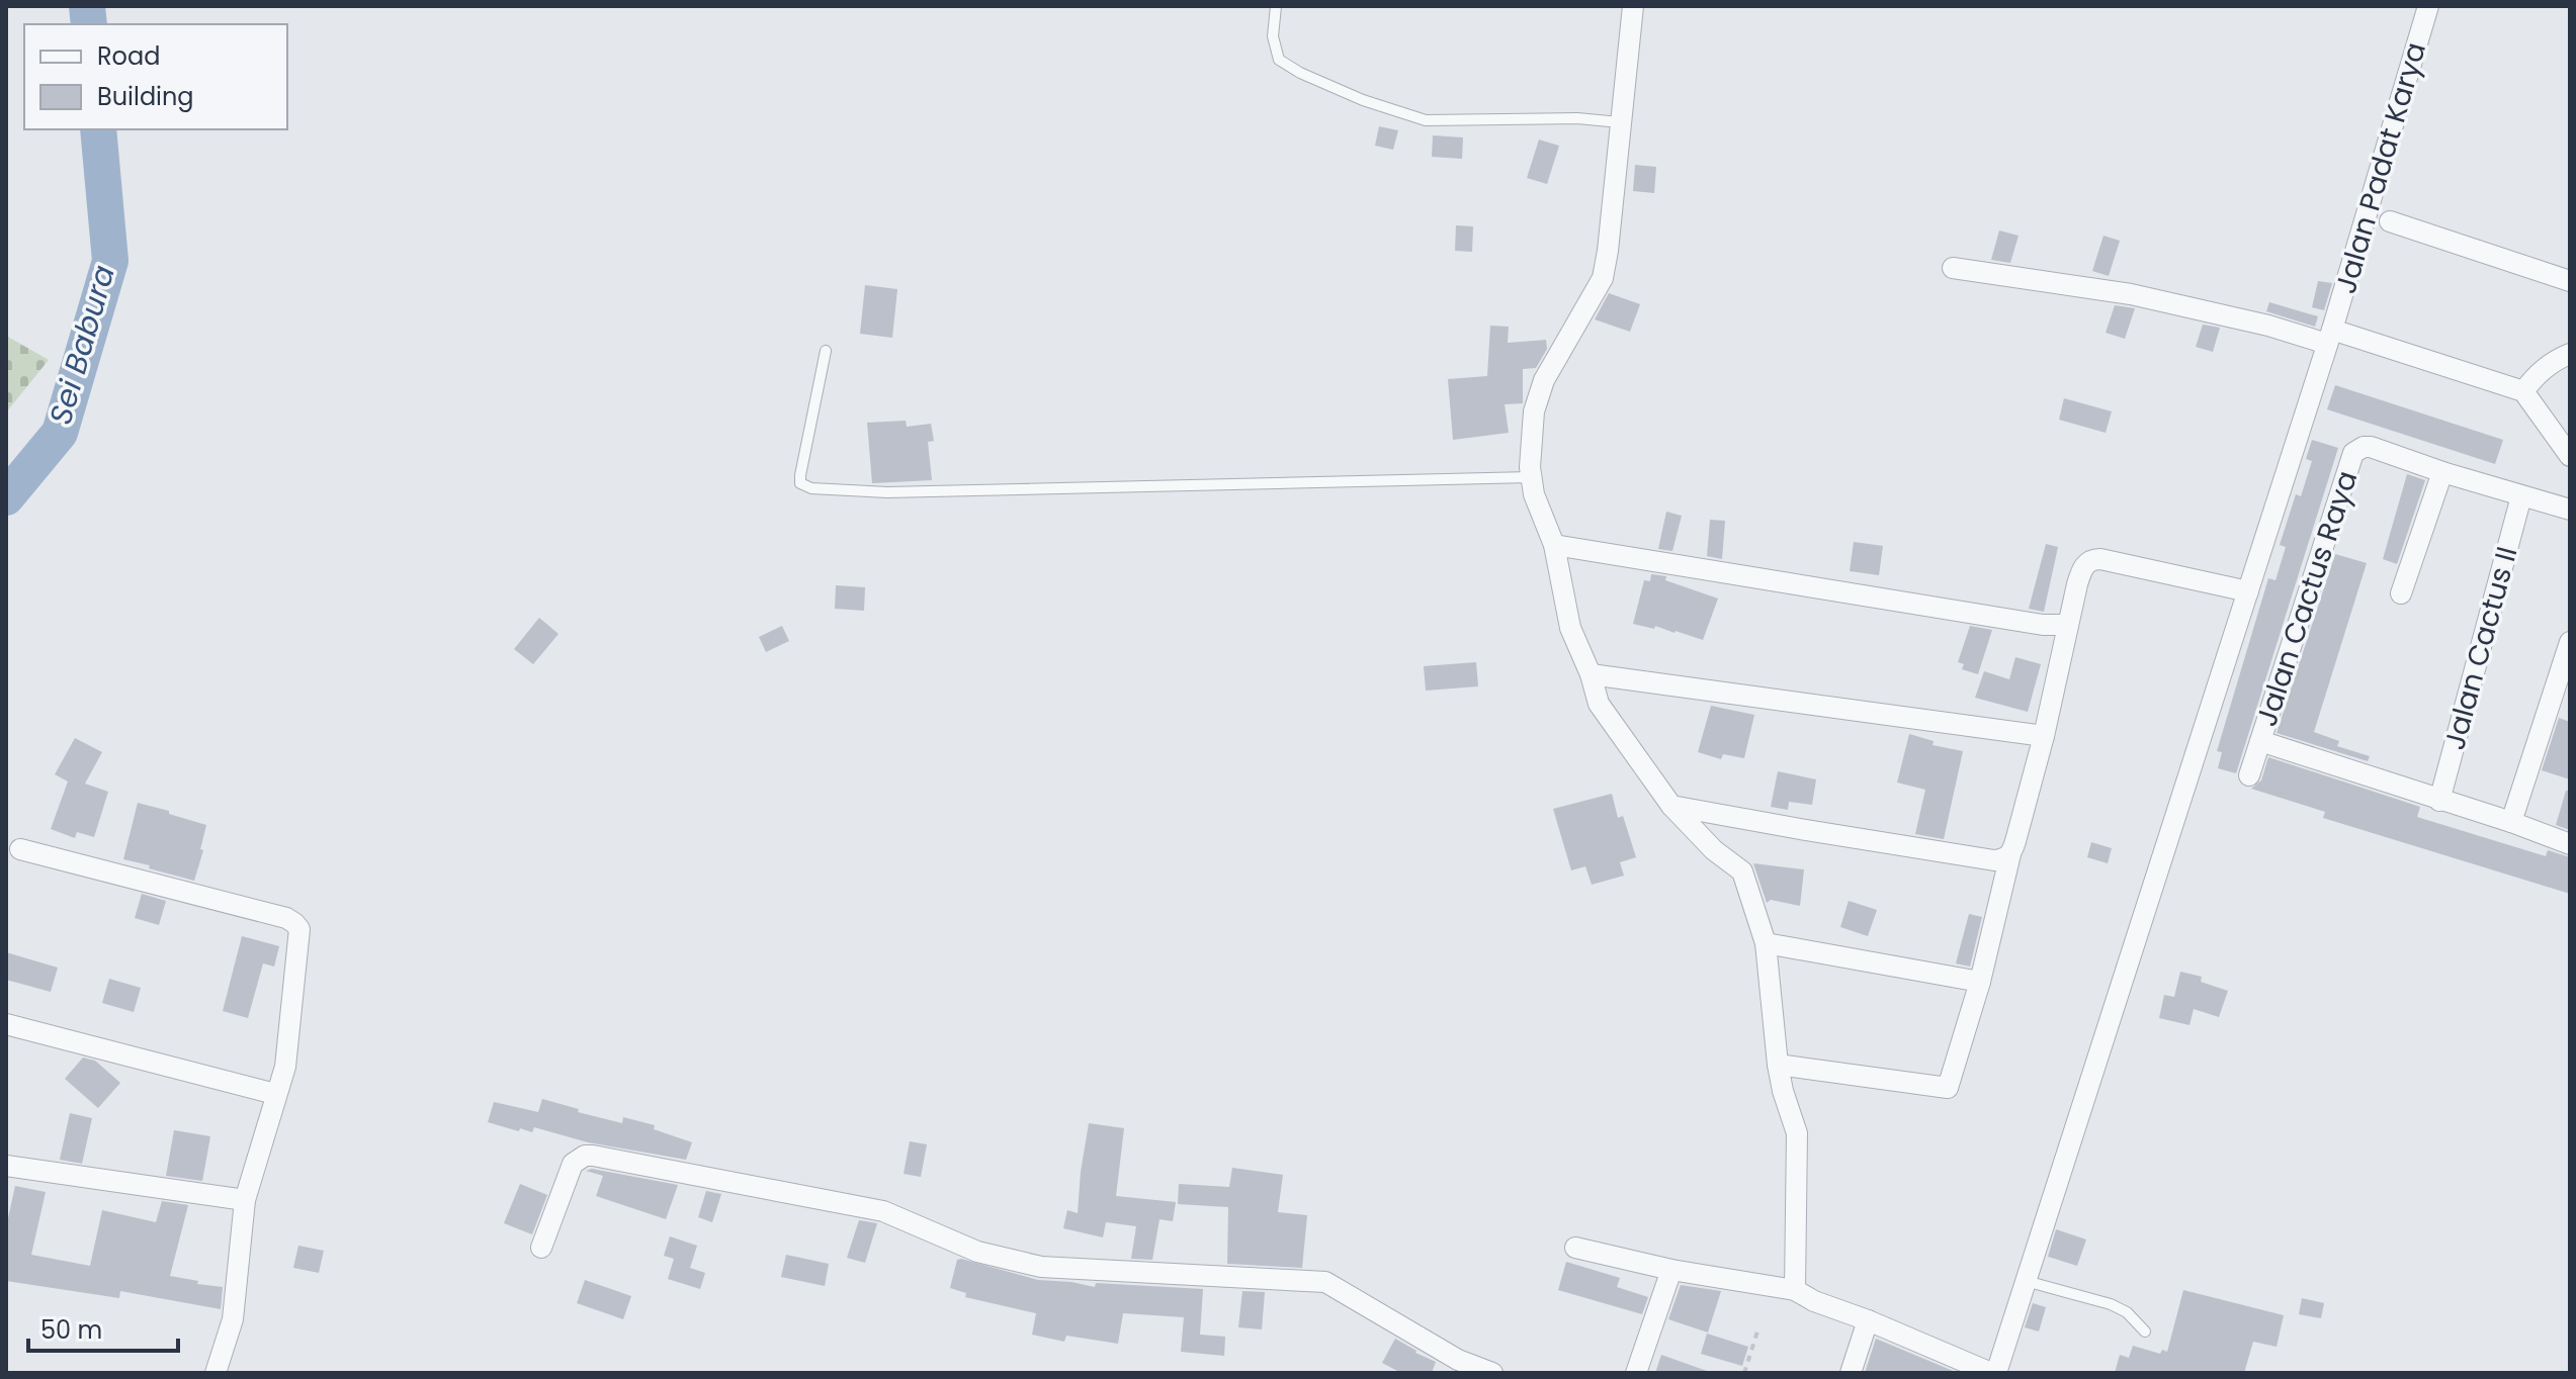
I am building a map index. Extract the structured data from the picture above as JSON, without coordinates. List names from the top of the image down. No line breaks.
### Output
{"streets":{"street":["Jalan Padat Karya","Jalan Cactus Raya","Jalan Cactus II"]},"crossings":[["Jalan Cactus Raya","Jalan Cactus II"]],"water":["Sei Babura"],"legend":["Road","Building"],"scale_bar":"50 m"}
